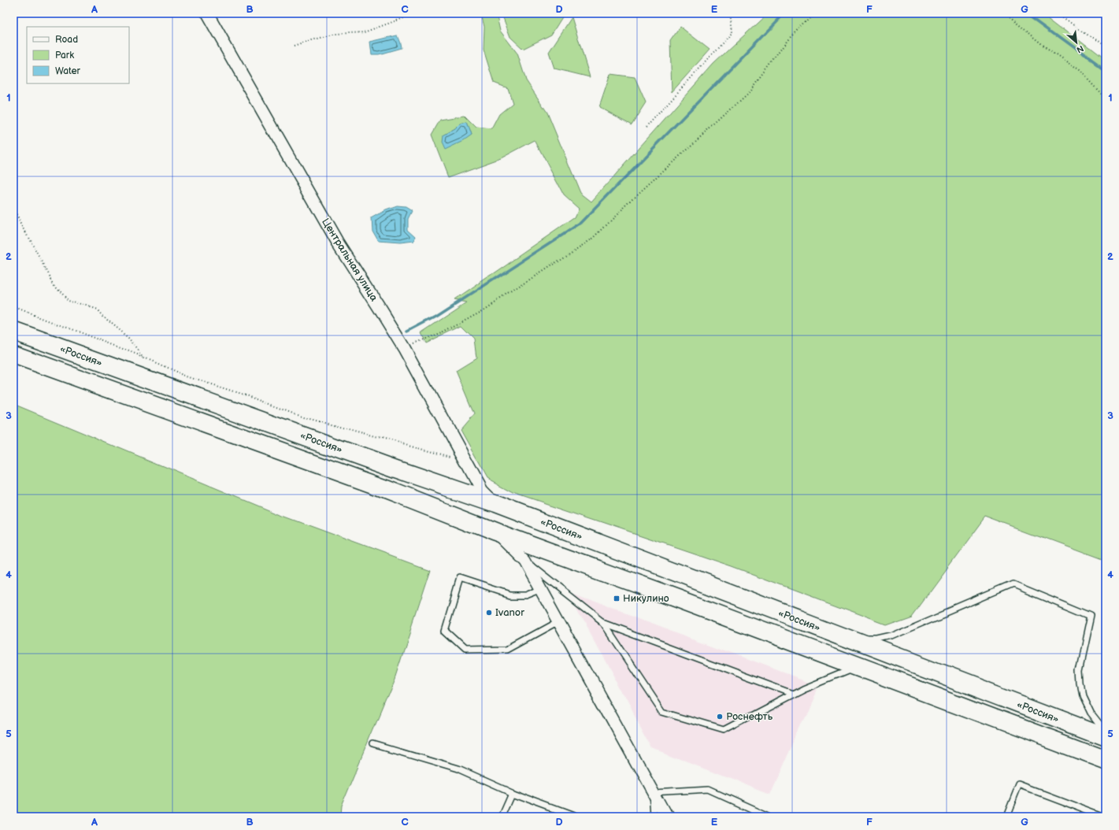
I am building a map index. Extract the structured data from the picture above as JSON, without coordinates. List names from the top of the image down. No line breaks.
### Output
{"streets":{"highway":["«Россия»"],"street":["Центральная улица"]},"crossings":[["Центральная улица","«Россия»"]],"places":{"transit":["Никулино"],"other":["Ivanor","Роснефть"]},"legend":["Road","Park","Water"],"north":"bottom right","grid":{"columns":["A","B","C","D","E","F","G"],"rows":["1","2","3","4","5"]}}
